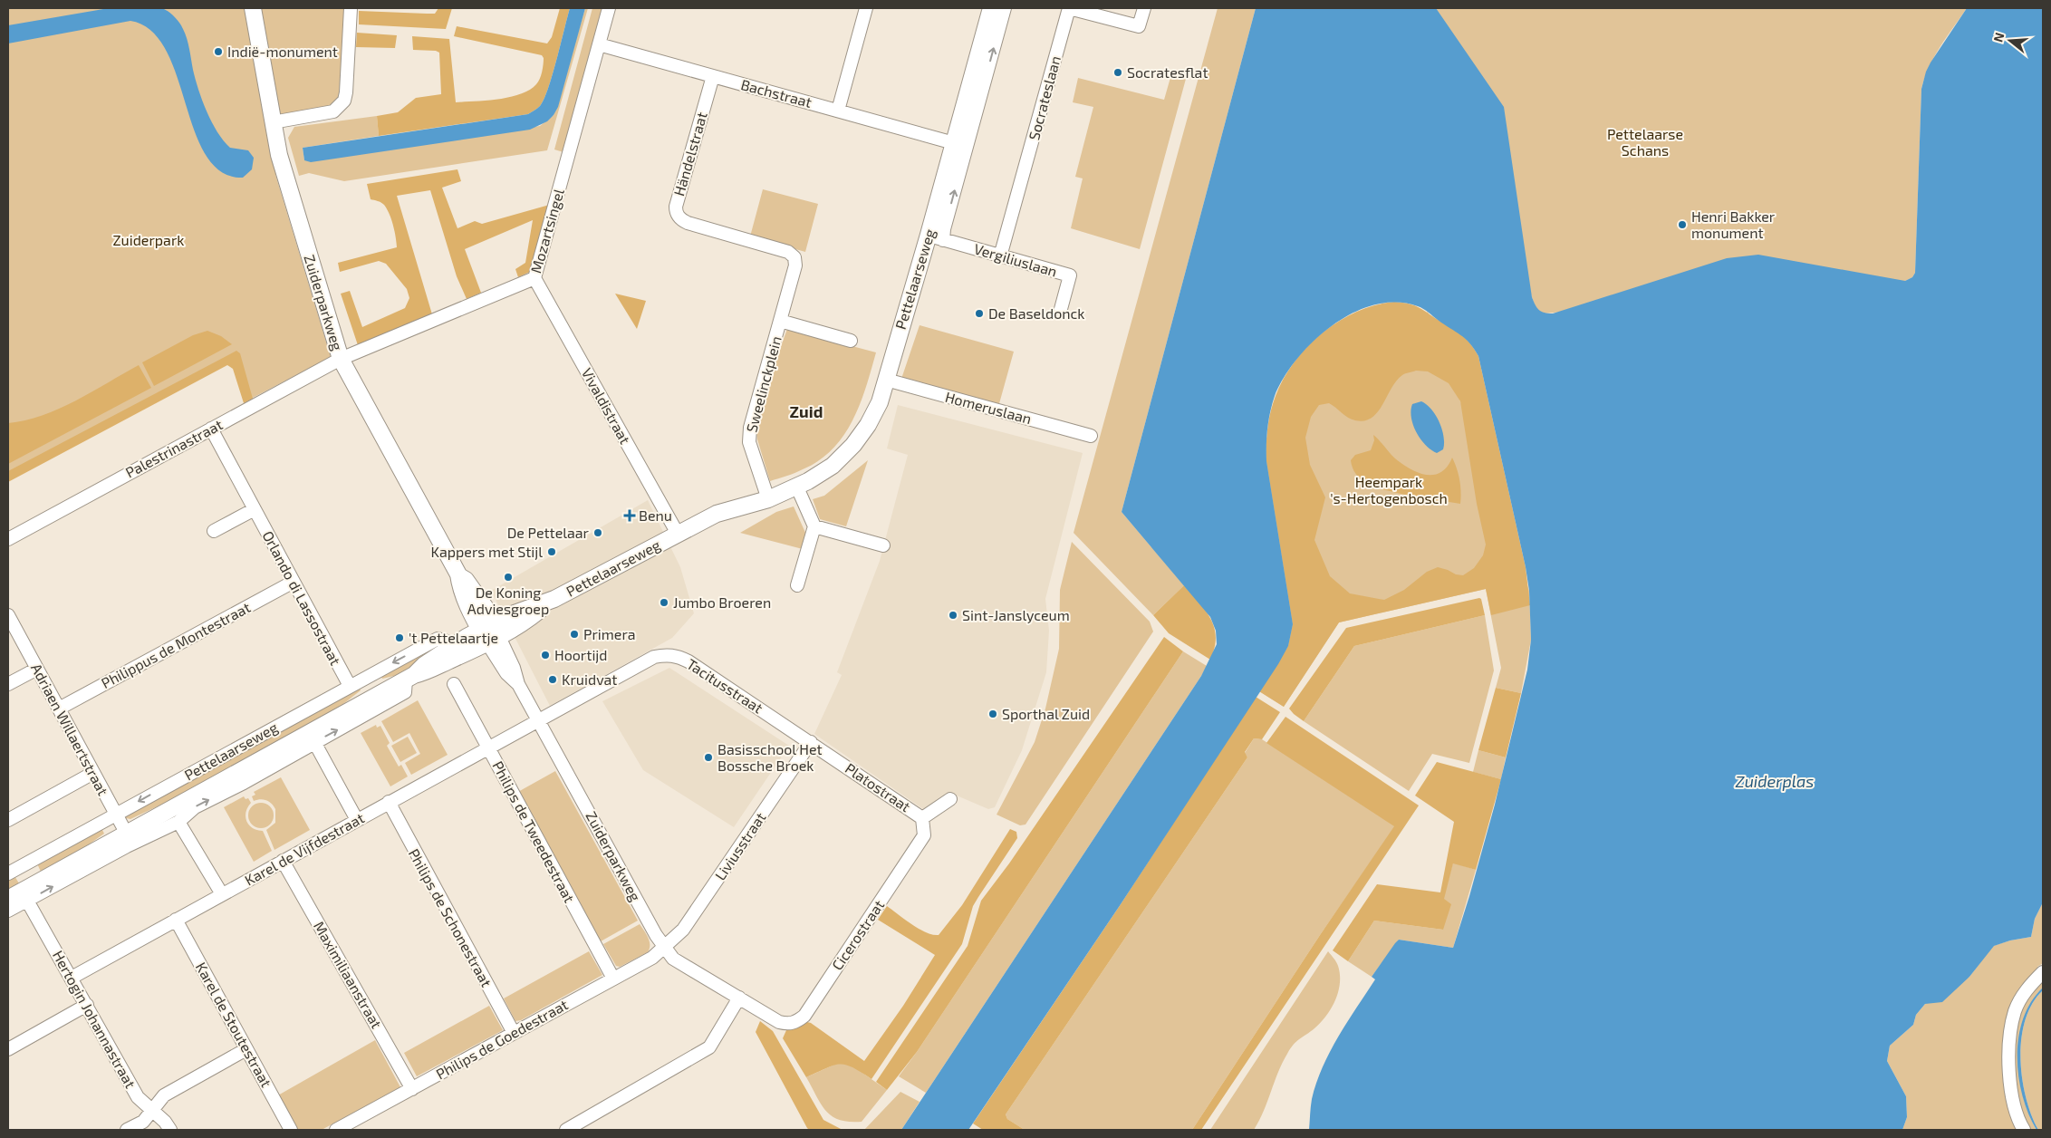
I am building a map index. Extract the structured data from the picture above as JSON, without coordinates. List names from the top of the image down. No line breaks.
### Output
{"streets":{"street":["Bachstraat","Socrateslaan","Händelstraat","Mozartsingel","Vergiliuslaan","Pettelaarseweg","Zuiderparkweg","Sweelinckplein","Vivaldistraat","Homeruslaan","Palestrinastraat","Orlando di Lassostraat","Philippus de Montestraat","Tacitusstraat","Adriaen Willaertstraat","Platostraat","Philips de Tweedestraat","Liviusstraat","Karel de Vijfdestraat","Philips de Schonestraat","Cicerostraat","Maximiliaanstraat","Hertogin Johannastraat","Karel de Stoutestraat","Philips de Goedestraat"]},"crossings":[["Bachstraat","Händelstraat"],["Bachstraat","Mozartsingel"],["Bachstraat","Pettelaarseweg"],["Socrateslaan","Vergiliuslaan"],["Händelstraat","Sweelinckplein"],["Mozartsingel","Zuiderparkweg"],["Mozartsingel","Vivaldistraat"],["Mozartsingel","Palestrinastraat"],["Vergiliuslaan","Pettelaarseweg"],["Pettelaarseweg","Zuiderparkweg"],["Pettelaarseweg","Sweelinckplein"],["Pettelaarseweg","Vivaldistraat"],["Pettelaarseweg","Homeruslaan"],["Pettelaarseweg","Orlando di Lassostraat"],["Pettelaarseweg","Adriaen Willaertstraat"],["Pettelaarseweg","Hertogin Johannastraat"],["Zuiderparkweg","Palestrinastraat"],["Zuiderparkweg","Tacitusstraat"],["Zuiderparkweg","Liviusstraat"],["Zuiderparkweg","Karel de Vijfdestraat"],["Zuiderparkweg","Cicerostraat"],["Zuiderparkweg","Philips de Goedestraat"],["Palestrinastraat","Orlando di Lassostraat"],["Orlando di Lassostraat","Philippus de Montestraat"],["Philippus de Montestraat","Adriaen Willaertstraat"],["Tacitusstraat","Platostraat"],["Tacitusstraat","Liviusstraat"],["Tacitusstraat","Karel de Vijfdestraat"],["Platostraat","Liviusstraat"],["Platostraat","Cicerostraat"],["Philips de Tweedestraat","Karel de Vijfdestraat"],["Philips de Tweedestraat","Philips de Goedestraat"],["Liviusstraat","Philips de Goedestraat"],["Karel de Vijfdestraat","Philips de Schonestraat"],["Karel de Vijfdestraat","Maximiliaanstraat"],["Karel de Vijfdestraat","Hertogin Johannastraat"],["Karel de Vijfdestraat","Karel de Stoutestraat"],["Philips de Schonestraat","Philips de Goedestraat"],["Maximiliaanstraat","Philips de Goedestraat"]],"districts":["Zuid"],"water":["Zuiderplas"],"parks":["Pettelaarse Schans","Zuiderpark","Heempark 's-Hertogenbosch"],"places":{"other":["Indië-monument","Socratesflat","Henri Bakker monument","De Baseldonck","De Pettelaar","Kappers met Stijl","De Koning Adviesgroep","Jumbo Broeren","Sint-Janslyceum","Primera","'t Pettelaartje","Hoortijd","Kruidvat","Sporthal Zuid","Basisschool Het Bossche Broek"],"health":["Benu"]},"north":"left"}
